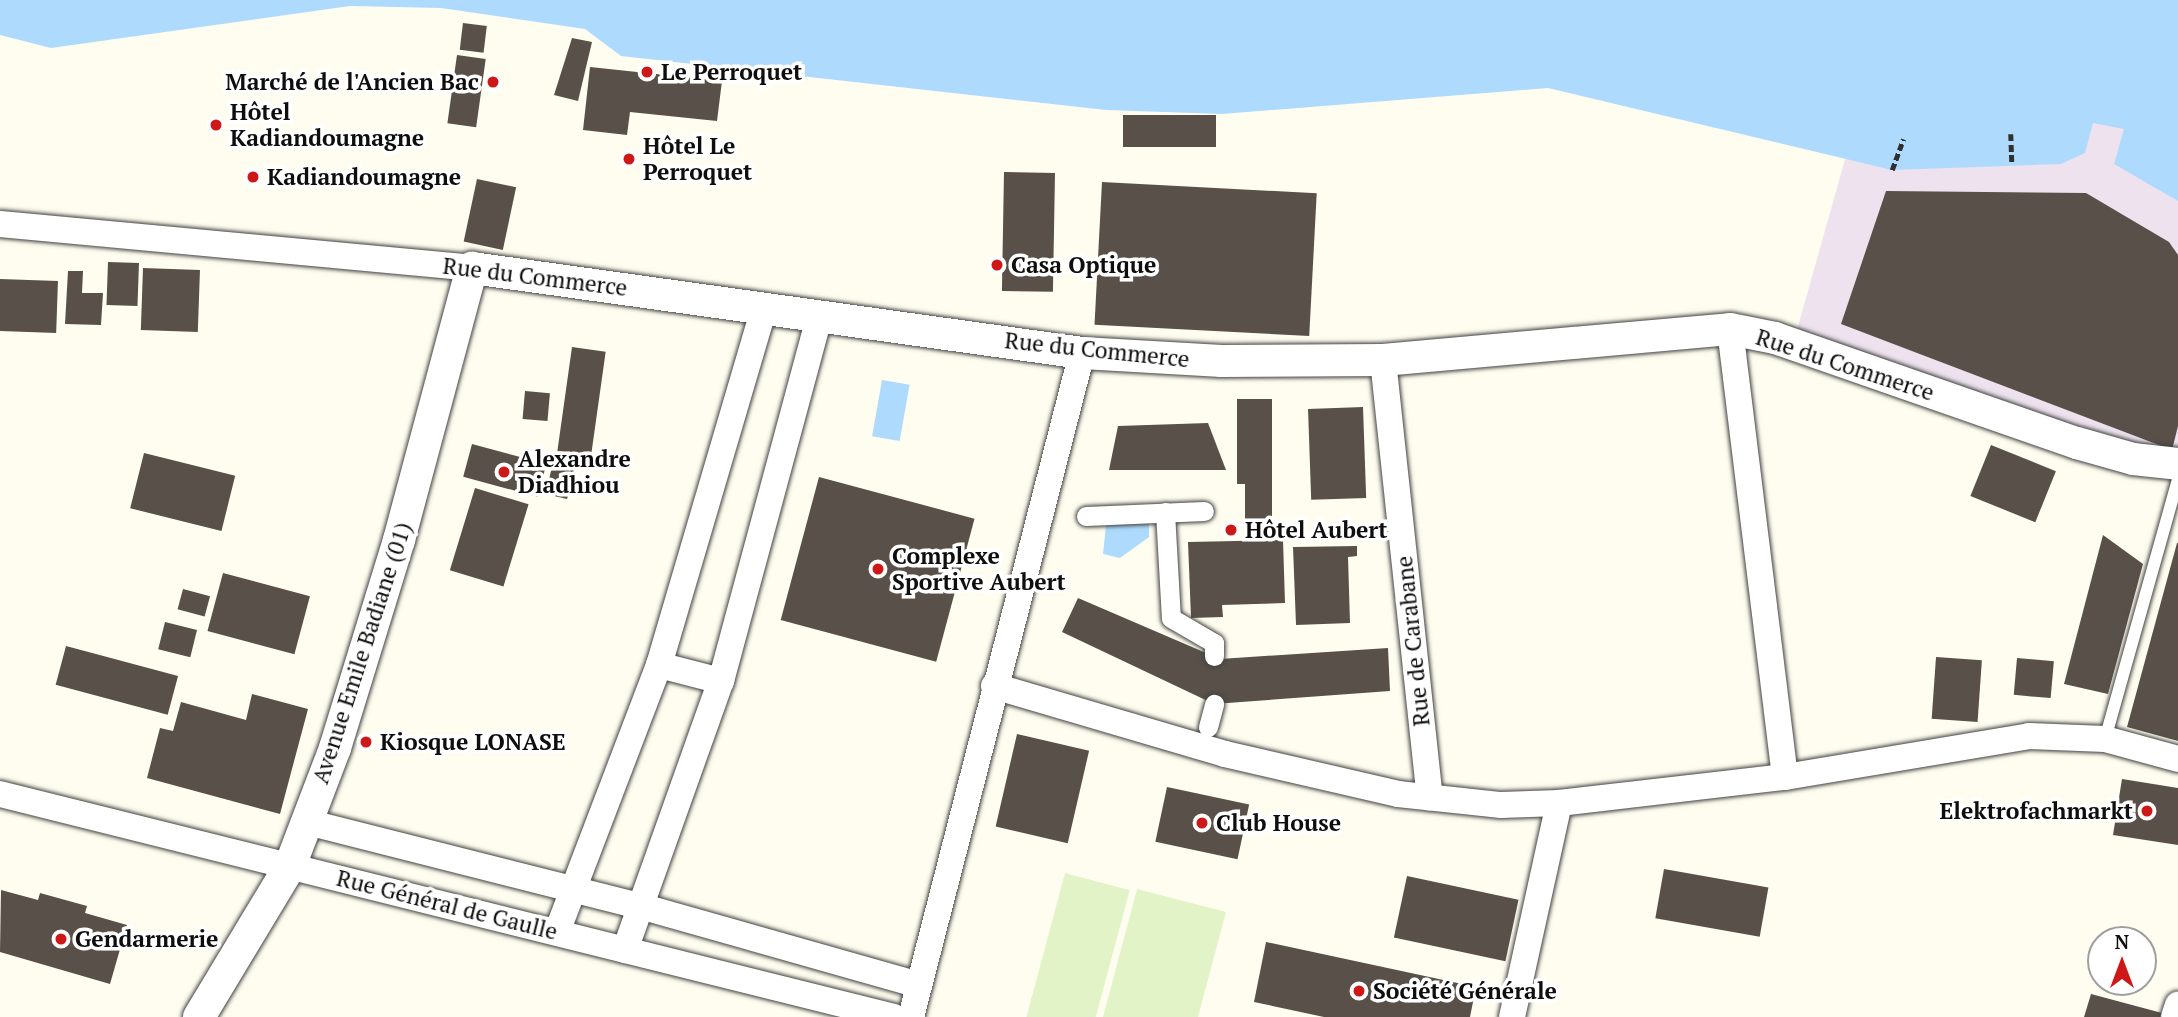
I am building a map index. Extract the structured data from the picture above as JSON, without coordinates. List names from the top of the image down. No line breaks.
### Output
{"streets":{"street":["Rue du Commerce","Rue de Carabane","Avenue Emile Badiane (01)","Rue Général de Gaulle"]},"crossings":[["Rue du Commerce","Rue de Carabane"],["Rue du Commerce","Avenue Emile Badiane (01)"],["Avenue Emile Badiane (01)","Rue Général de Gaulle"]],"places":["Le Perroquet","Marché de l'Ancien Bac","Hôtel Kadiandoumagne","Hôtel Le Perroquet","Kadiandoumagne","Casa Optique","Alexandre Diadhiou","Hôtel Aubert","Complexe Sportive Aubert","Kiosque LONASE","Elektrofachmarkt","Club House","Gendarmerie","Société Générale"],"north":"top"}
